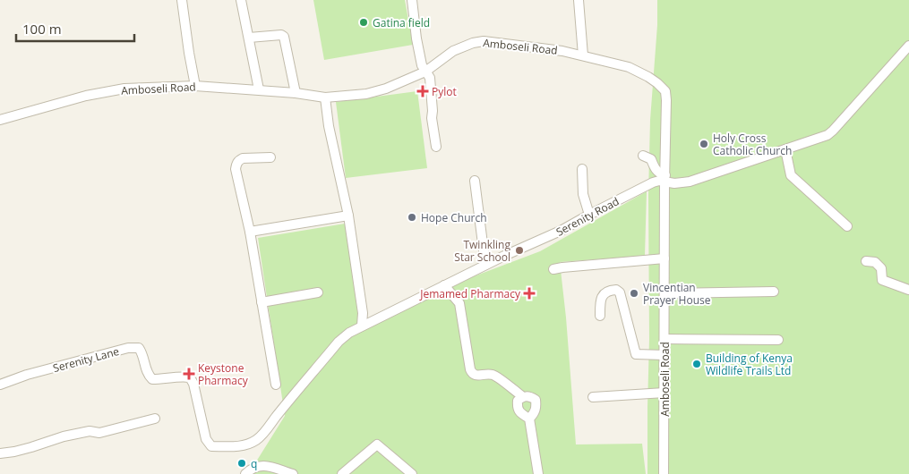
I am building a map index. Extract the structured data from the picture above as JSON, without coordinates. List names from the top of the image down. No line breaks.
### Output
{"streets":{"street":["Amboseli Road","Serenity Road","Serenity Lane"]},"crossings":[["Amboseli Road","Serenity Road"],["Serenity Road","Serenity Lane"]],"places":{"other":["Gatina field","Holy Cross Catholic Church","Hope Church","Twinkling Star School","Vincentian Prayer House","Building of Kenya Wildlife Trails Ltd","q"],"health":["Pylot","Jemamed Pharmacy","Keystone Pharmacy"]},"scale_bar":"100 m"}
